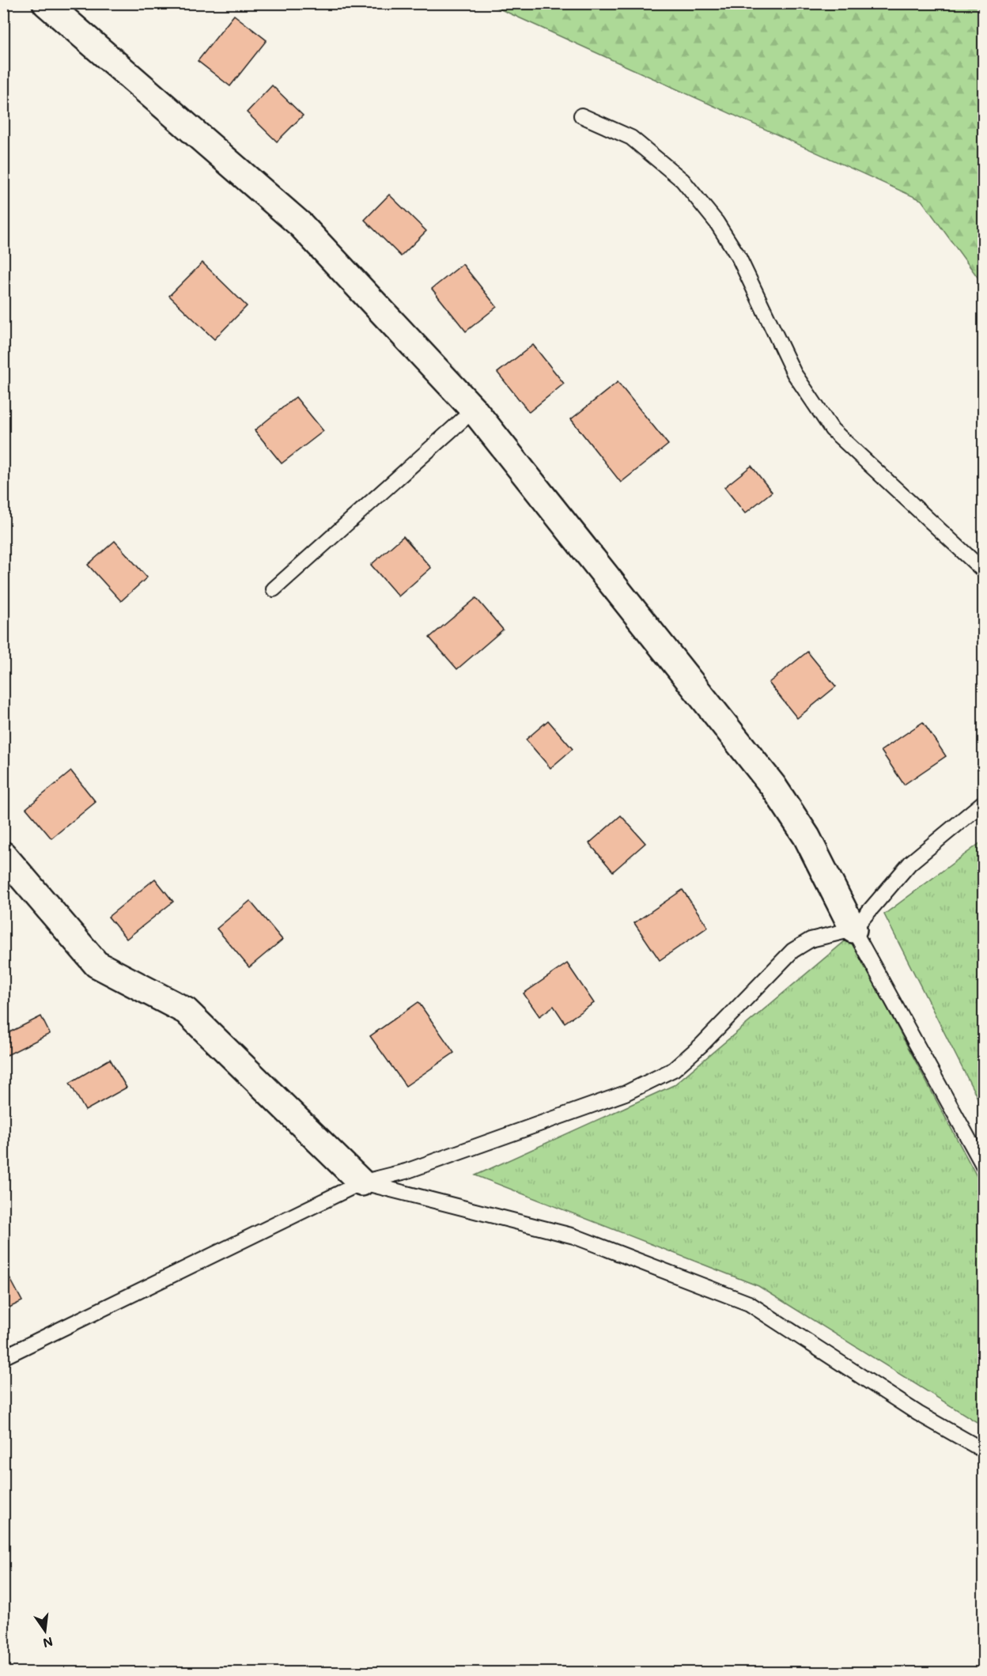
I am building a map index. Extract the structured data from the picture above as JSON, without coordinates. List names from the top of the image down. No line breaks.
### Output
{"north":"bottom"}
